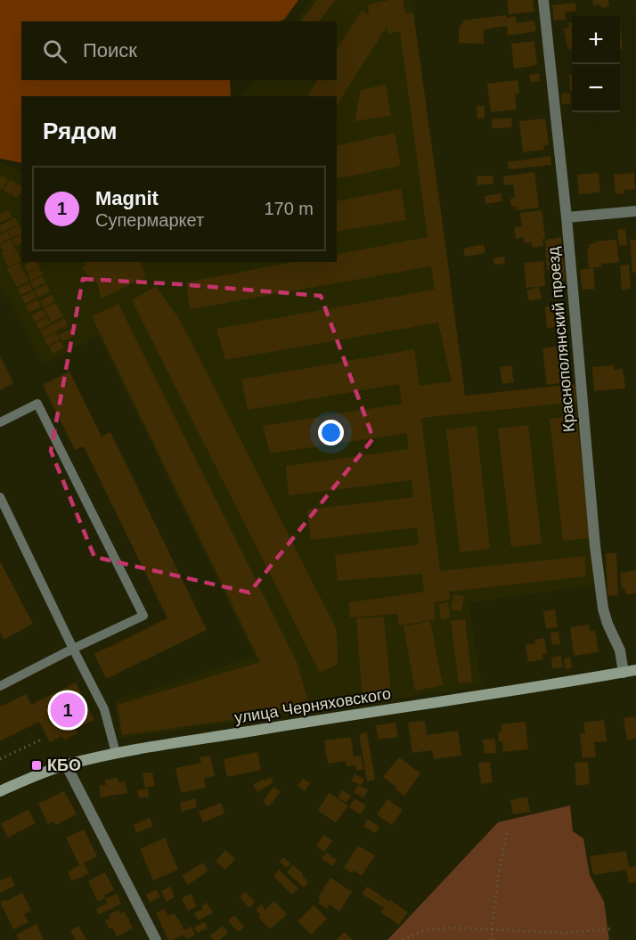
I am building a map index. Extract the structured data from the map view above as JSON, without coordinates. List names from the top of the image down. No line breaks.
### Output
{"streets":{"main road":["улица Черняховского"],"street":["Краснополянский проезд"]},"crossings":[["Краснополянский проезд","улица Черняховского"]],"places":{"transit":["КБО"]},"page":{"map_buttons":["+","−"],"search":"Поиск","heading":"Рядом","list":[{"mark":"1","name":"Magnit","note":"Супермаркет","value":"170 m"}],"pins":"1"}}
